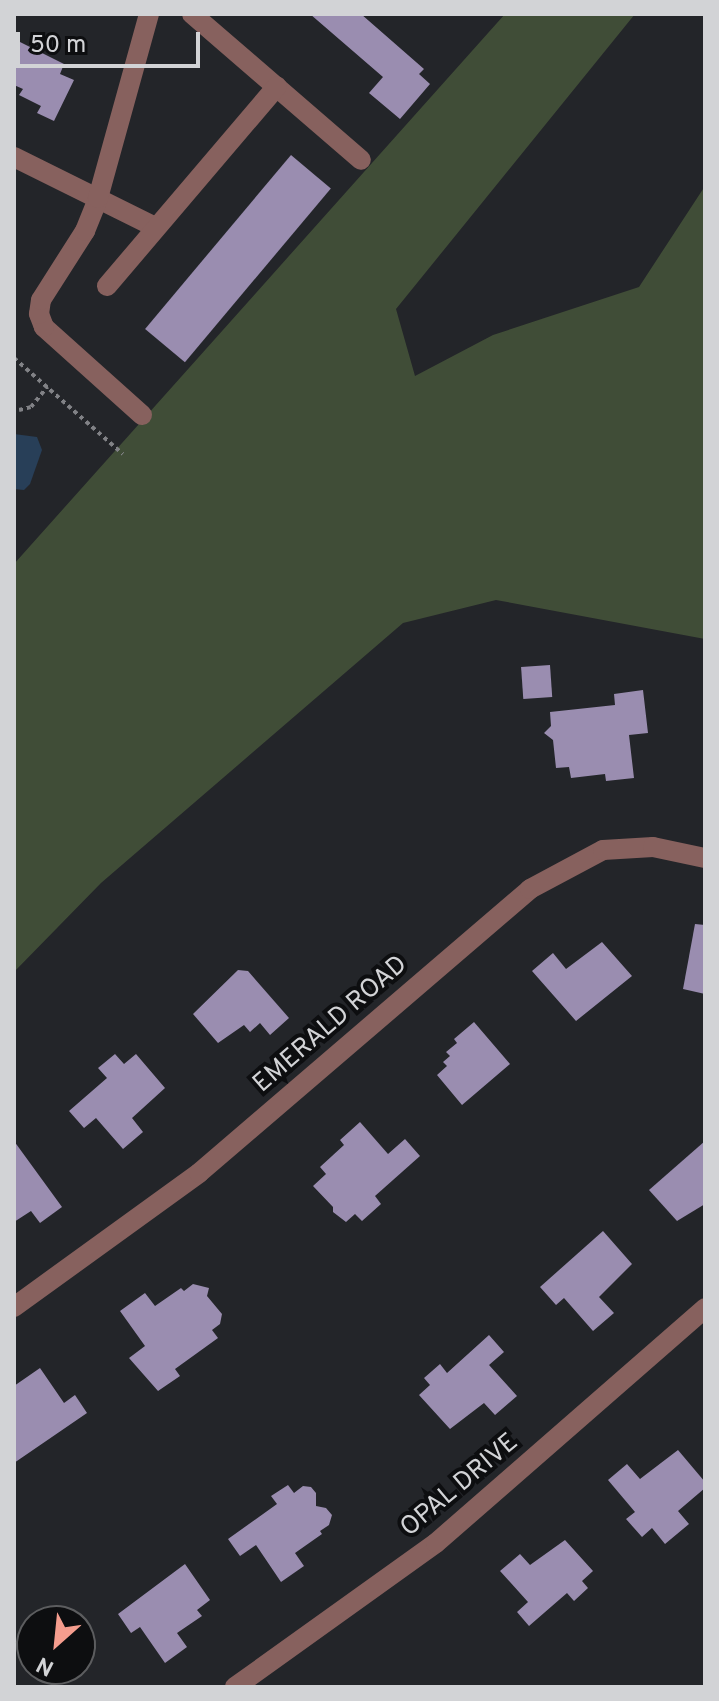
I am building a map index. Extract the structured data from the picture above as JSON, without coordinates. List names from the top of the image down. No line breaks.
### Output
{"streets":{"street":["EMERALD ROAD","OPAL DRIVE"]},"scale_bar":"50 m","north":"bottom left"}
